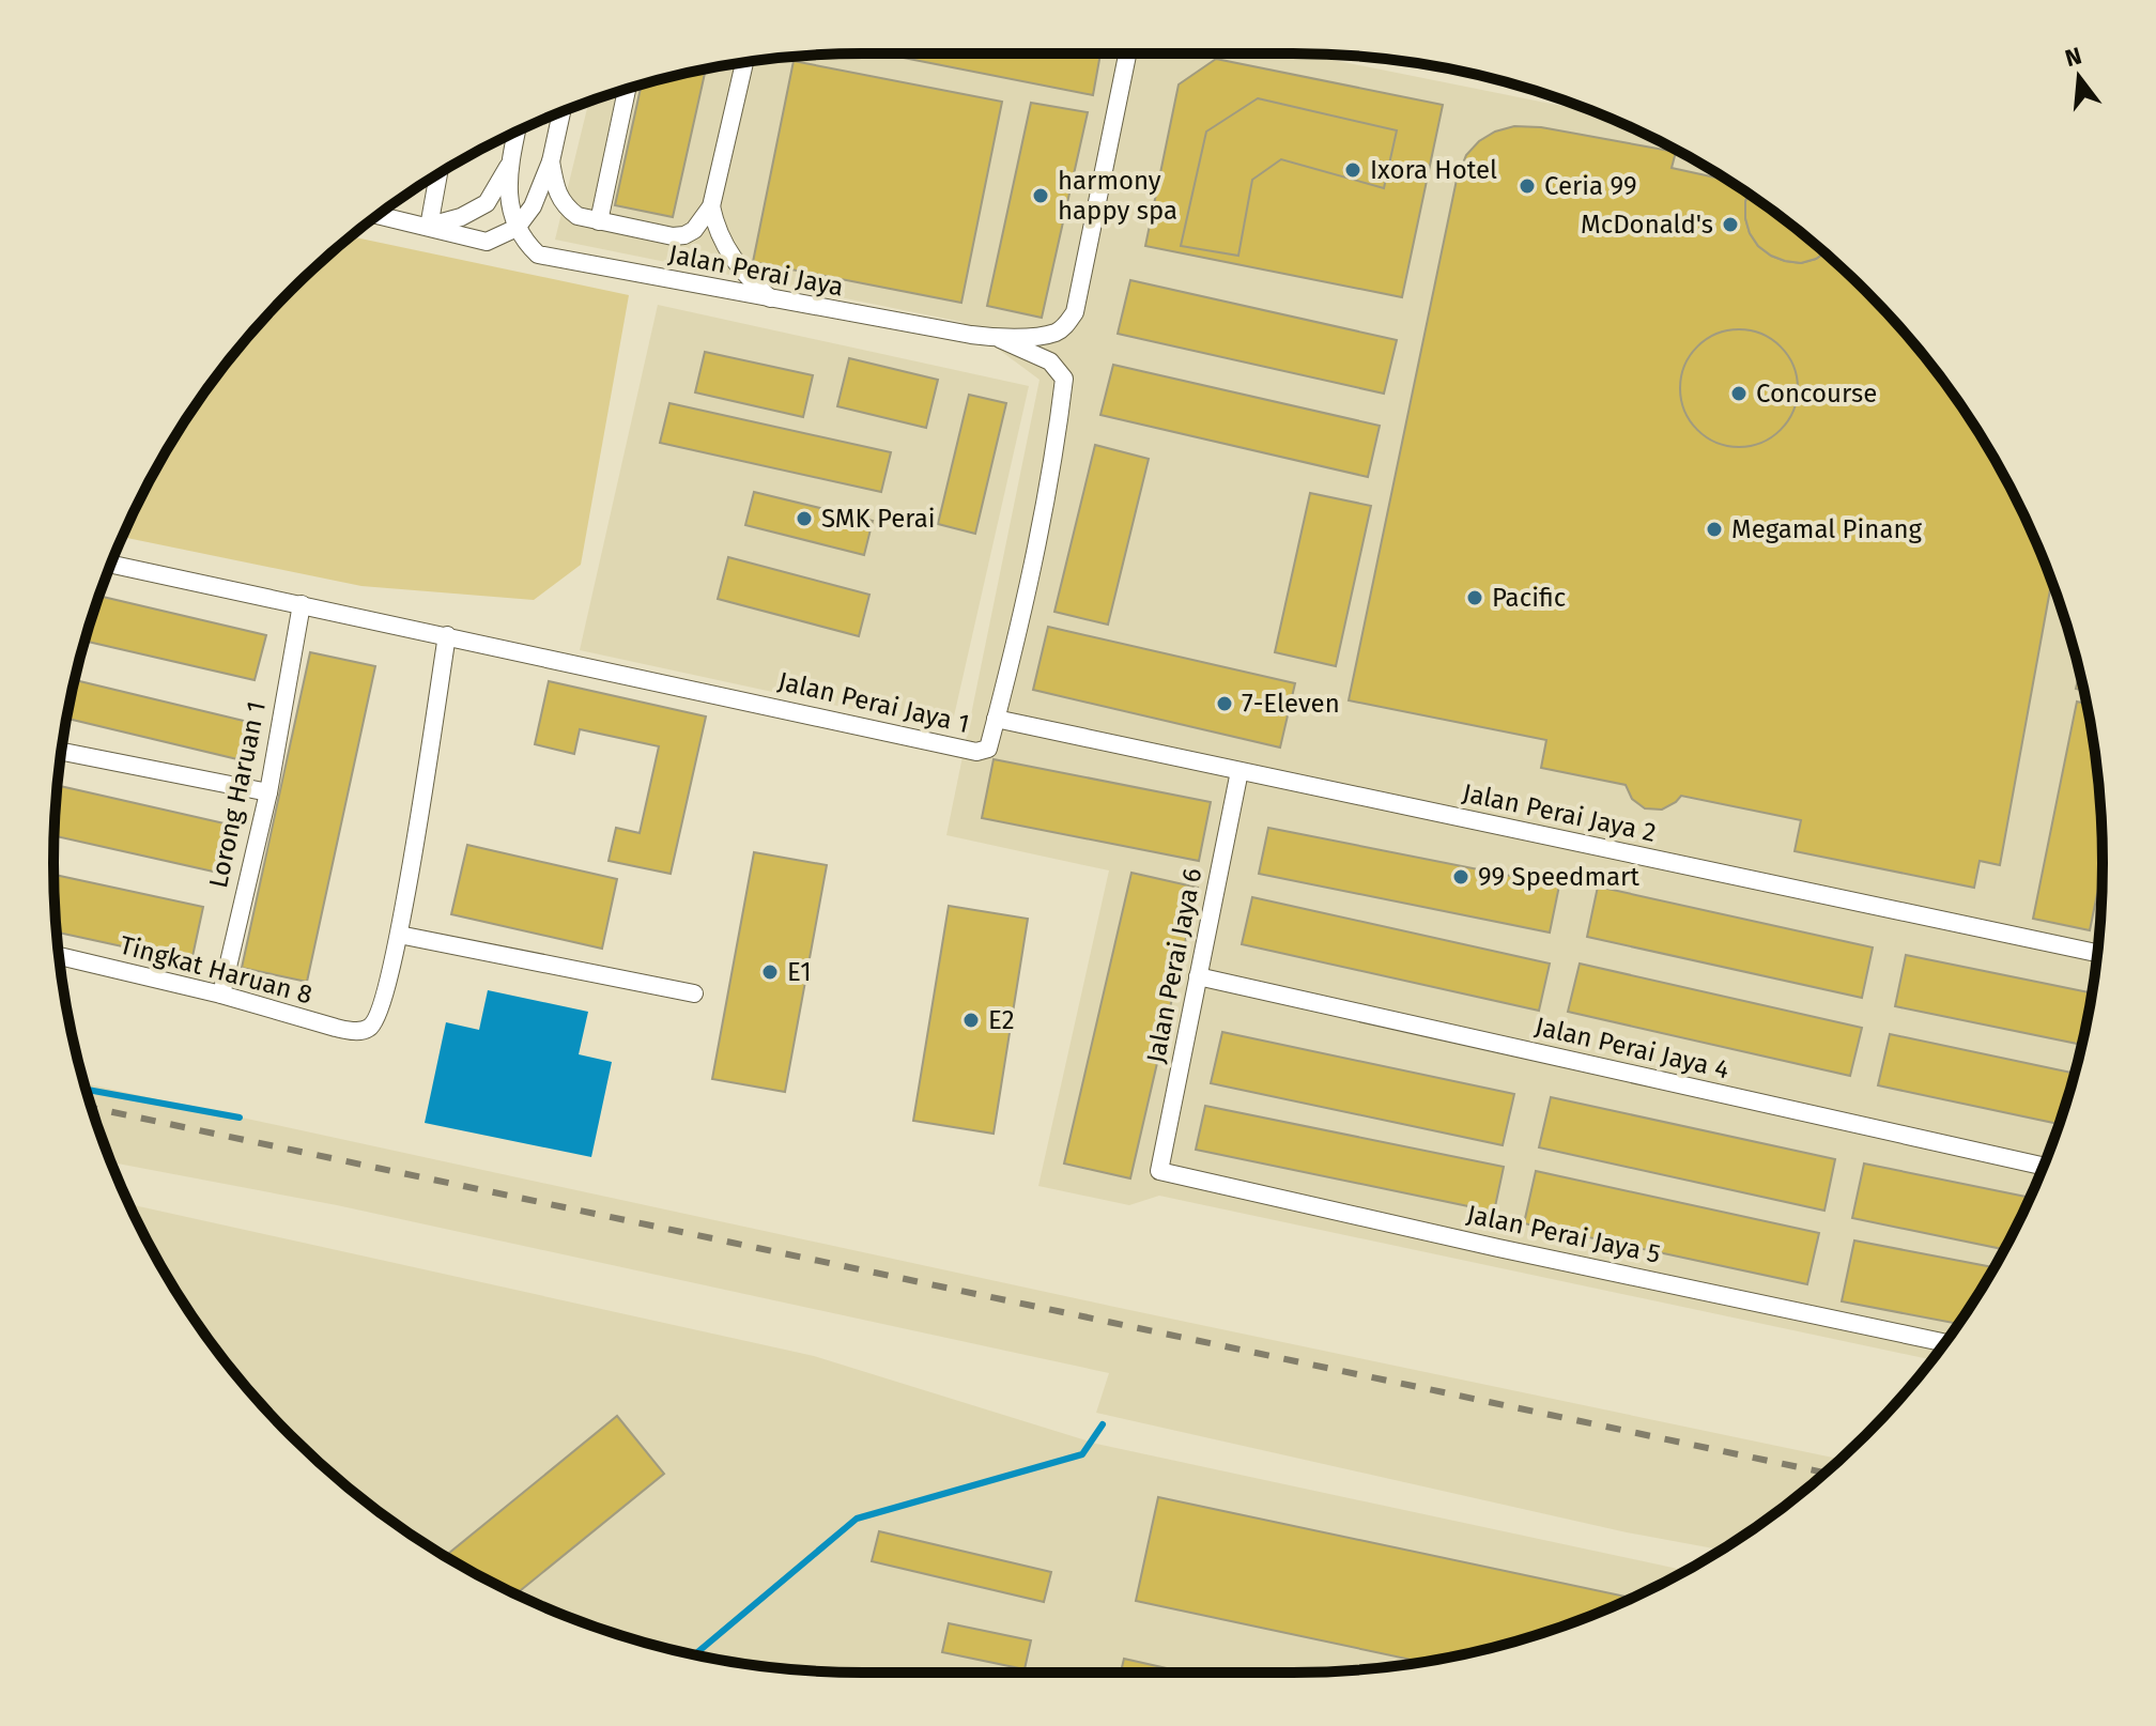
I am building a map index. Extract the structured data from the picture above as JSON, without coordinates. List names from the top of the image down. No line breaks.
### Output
{"streets":{"street":["Jalan Perai Jaya","Jalan Perai Jaya 1","Lorong Haruan 1","Jalan Perai Jaya 2","Jalan Perai Jaya 6","Tingkat Haruan 8","Jalan Perai Jaya 4","Jalan Perai Jaya 5"]},"crossings":[["Jalan Perai Jaya","Jalan Perai Jaya 1"],["Jalan Perai Jaya 1","Lorong Haruan 1"],["Jalan Perai Jaya 1","Jalan Perai Jaya 2"],["Lorong Haruan 1","Tingkat Haruan 8"],["Jalan Perai Jaya 2","Jalan Perai Jaya 6"],["Jalan Perai Jaya 6","Jalan Perai Jaya 4"],["Jalan Perai Jaya 6","Jalan Perai Jaya 5"]],"places":["Ixora Hotel","Ceria 99","harmony happy spa","McDonald's","Concourse","SMK Perai","Megamal Pinang","Pacific","7-Eleven","99 Speedmart","E1","E2"],"north":"top"}
